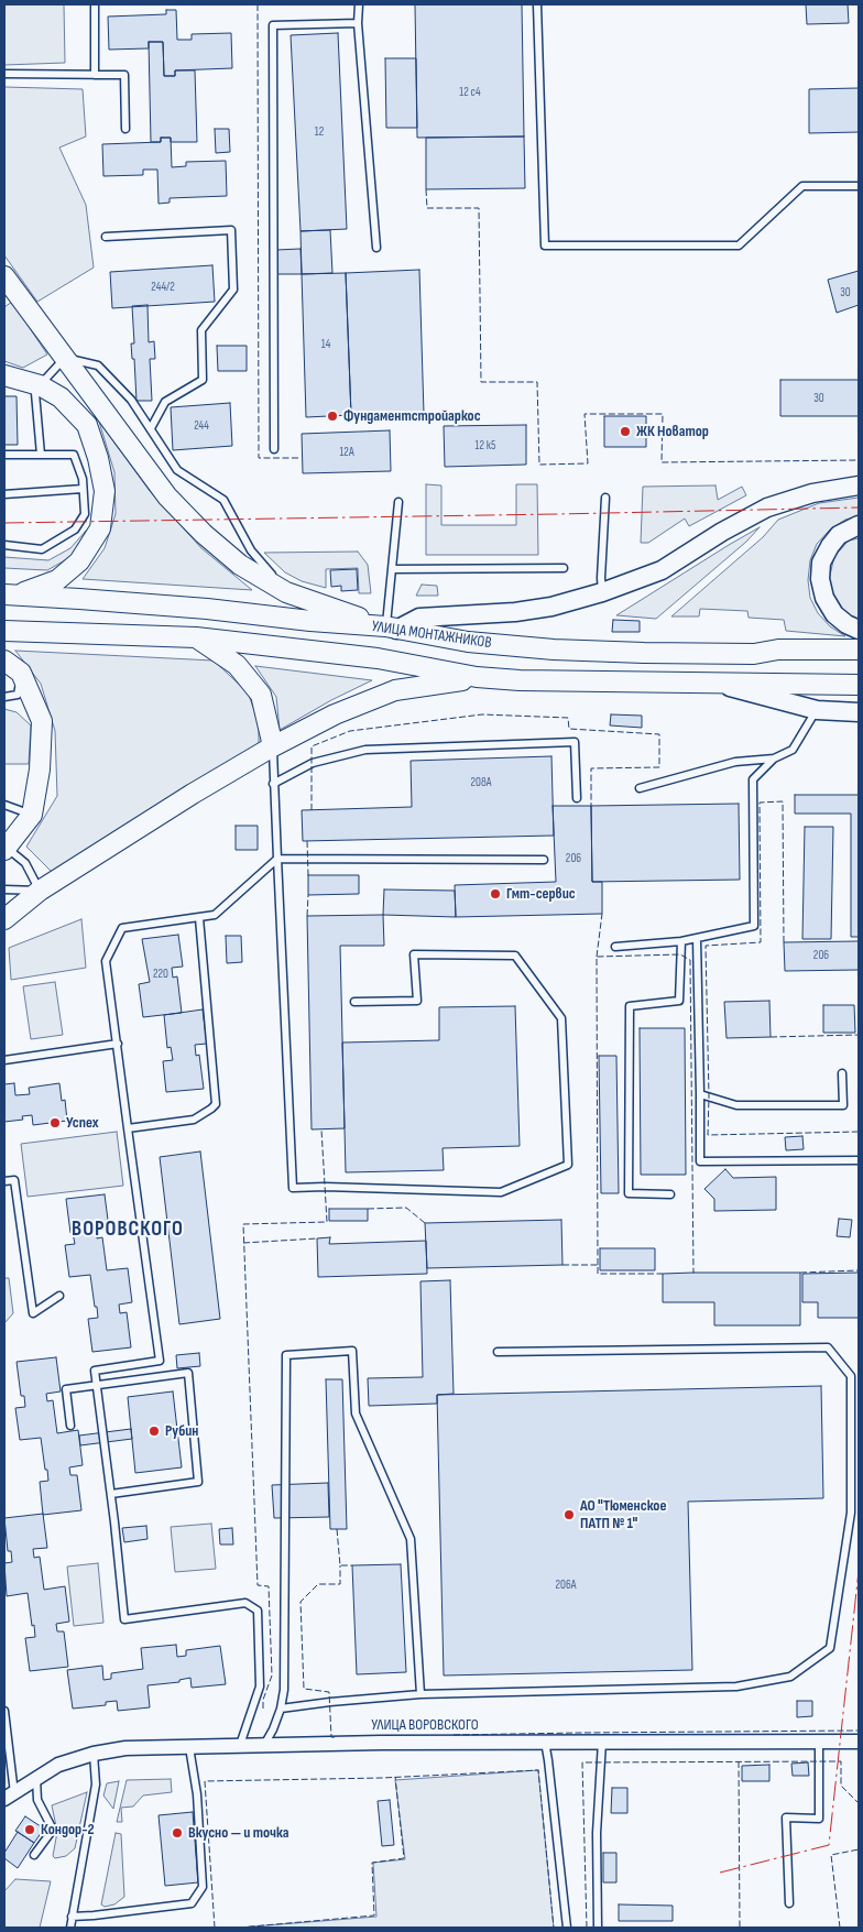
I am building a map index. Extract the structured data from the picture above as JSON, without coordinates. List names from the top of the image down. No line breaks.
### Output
{"streets":{"main road":["УЛИЦА МОНТАЖНИКОВ"],"street":["УЛИЦА ВОРОВСКОГО"]},"districts":["ВОРОВСКОГО"],"places":["Фундаментстройаркос","ЖК Новатор","Гмт-сервис","Успех","Рубин","АО \"Тюменское ПАТП № 1\"","Кондор-2","Вкусно — и точка"],"house_numbers":["12 с4","12","244/2","30","14","30","244","12 к5","12А","208А","206","206","220","206А"]}
